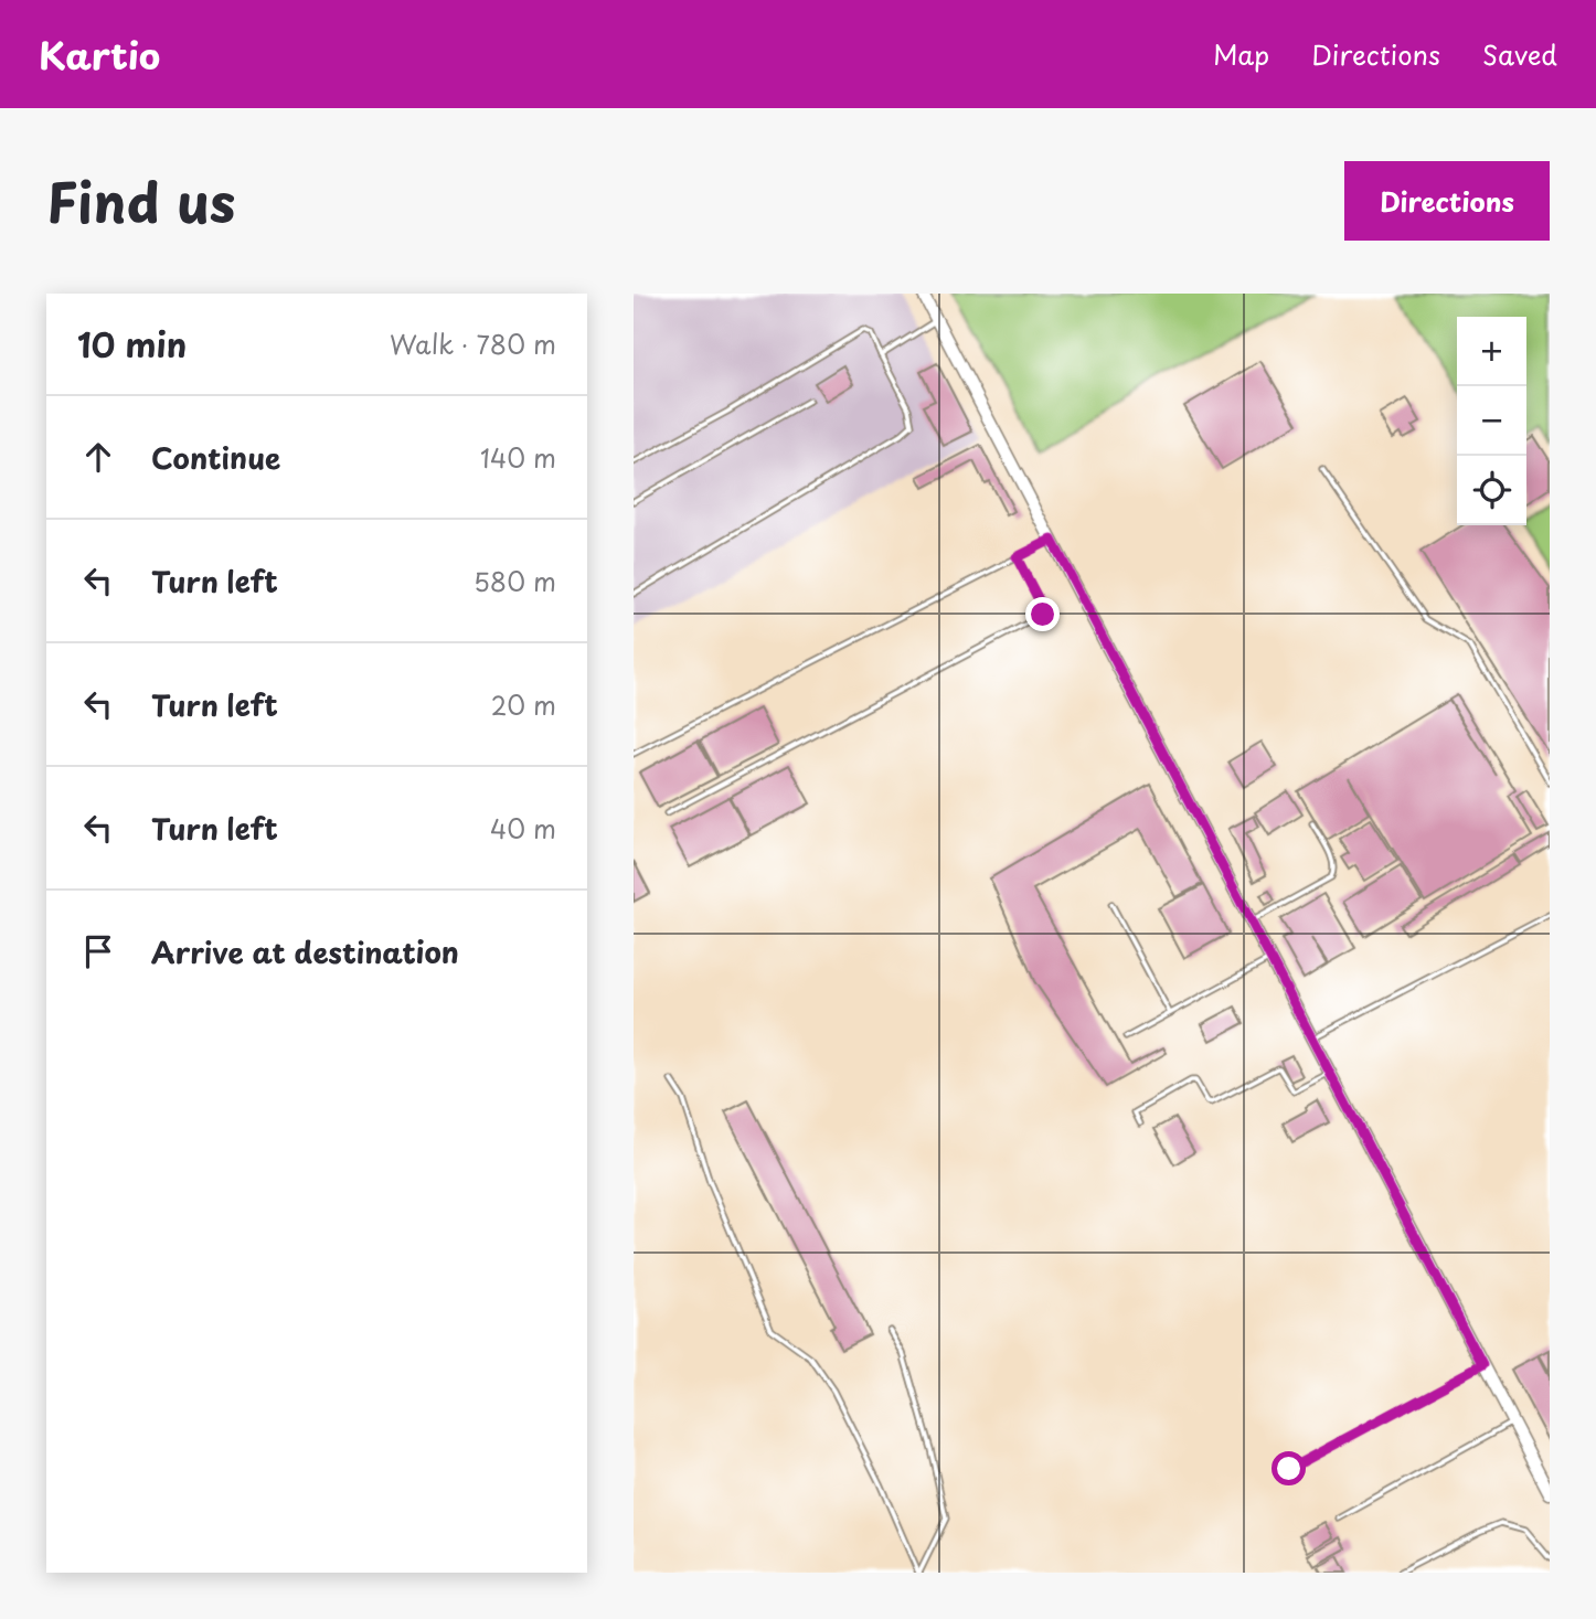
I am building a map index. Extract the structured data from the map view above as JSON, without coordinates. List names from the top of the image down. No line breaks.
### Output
{"page":{"header":"Kartio","nav":["Map","Directions","Saved"],"title":"Find us","buttons":"Directions","heading":["10 min","Walk · 780 m"],"map_buttons":["+","−"],"list":[["Continue","140 m"],["Turn left","580 m"],["Turn left","20 m"],["Turn left","40 m"],"Arrive at destination"]}}
